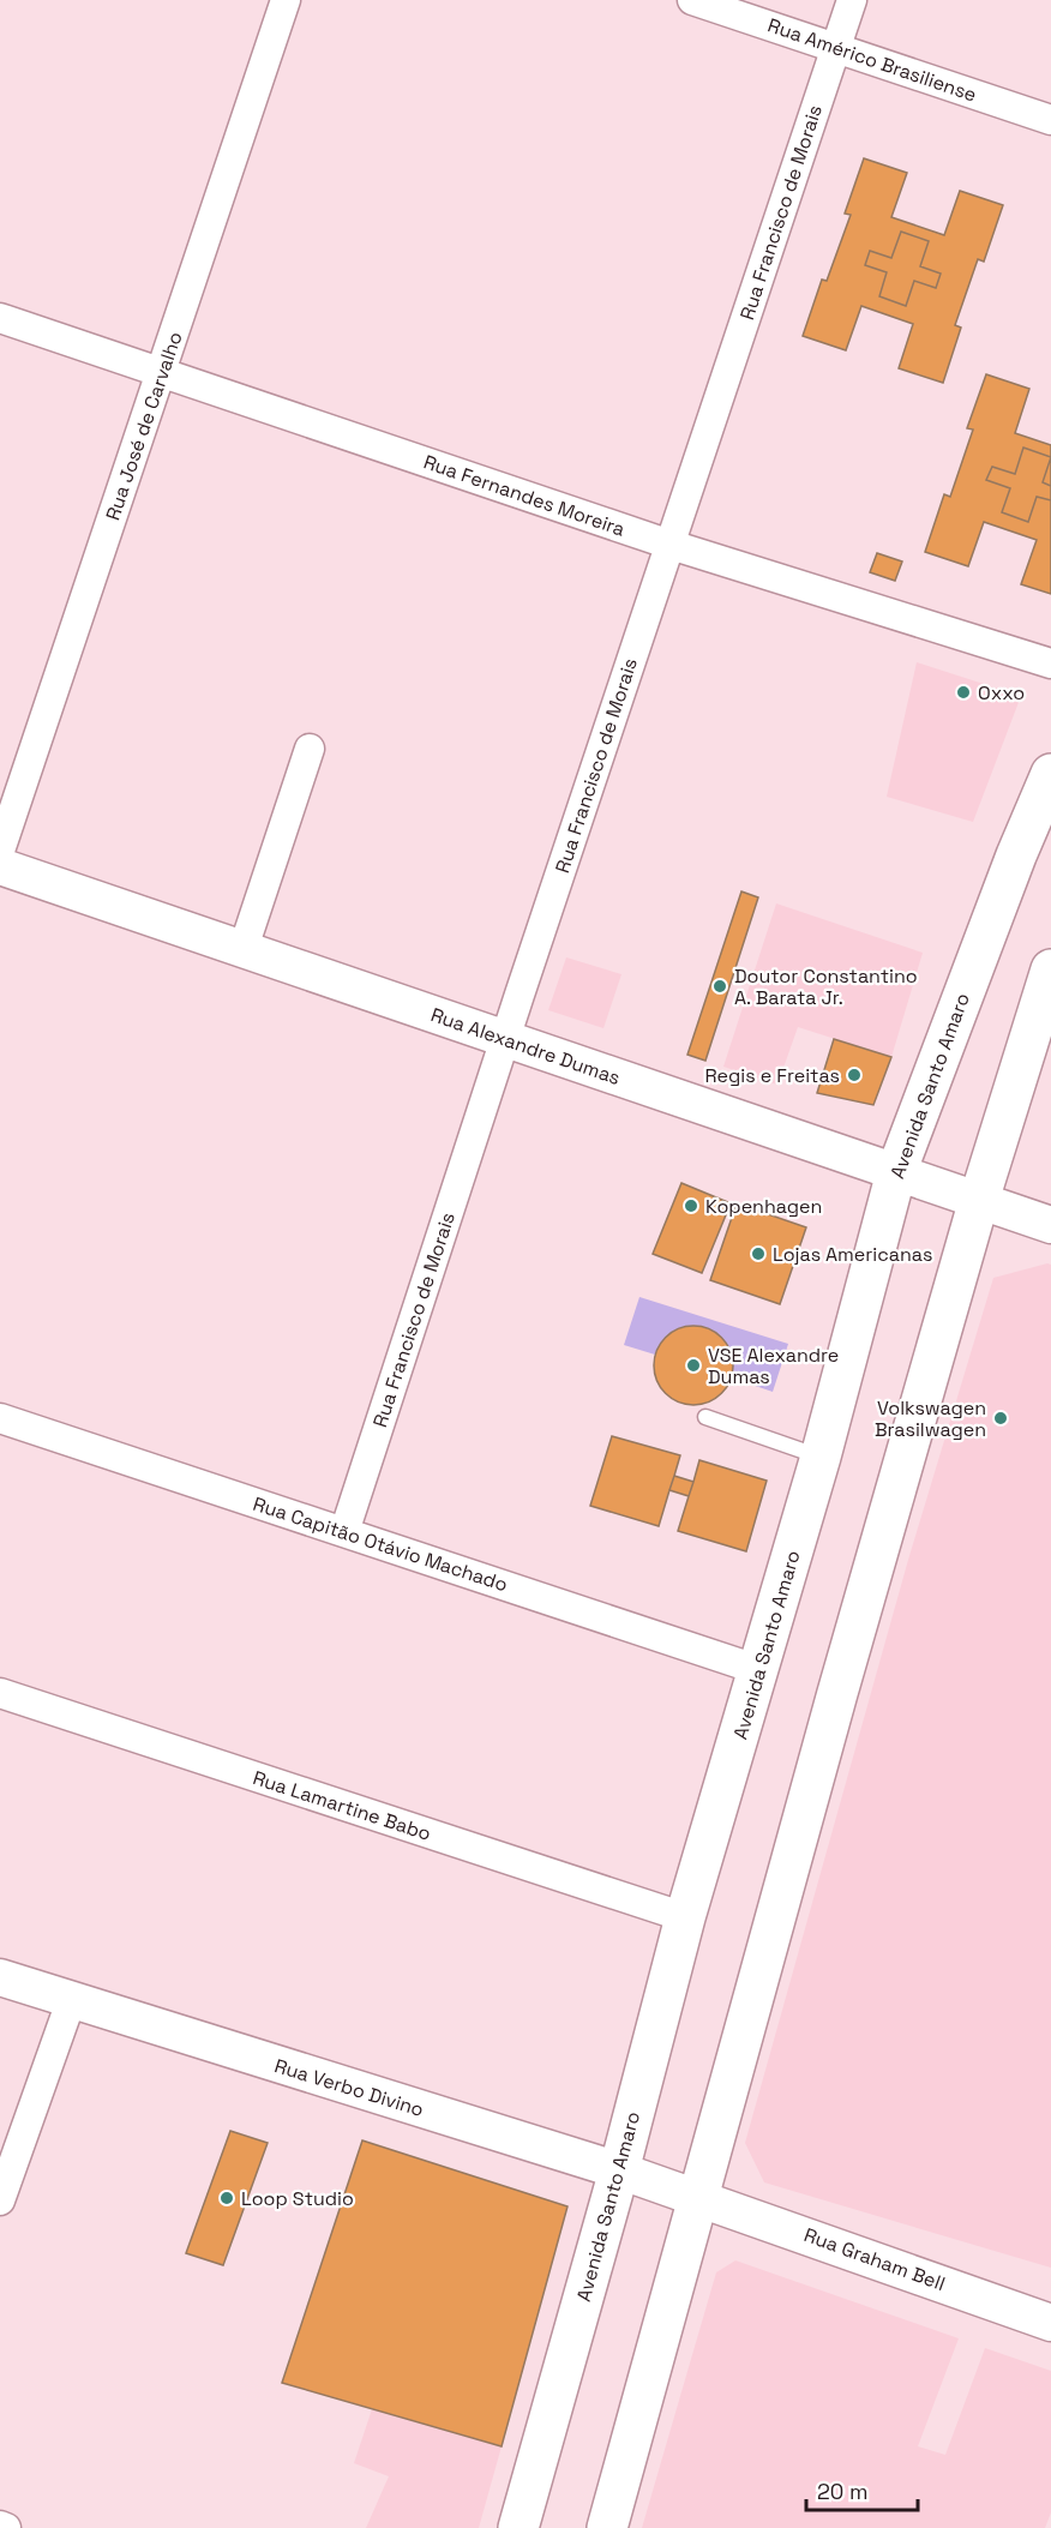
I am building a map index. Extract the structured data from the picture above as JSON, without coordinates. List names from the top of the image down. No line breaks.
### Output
{"streets":{"main road":["Avenida Santo Amaro"],"street":["Rua Américo Brasiliense","Rua Francisco de Morais","Rua José de Carvalho","Rua Fernandes Moreira","Rua Alexandre Dumas","Rua Capitão Otávio Machado","Rua Lamartine Babo","Rua Verbo Divino","Rua Graham Bell"]},"crossings":[["Rua Américo Brasiliense","Rua Francisco de Morais"],["Rua Francisco de Morais","Rua Fernandes Moreira"],["Rua Francisco de Morais","Rua Alexandre Dumas"],["Rua Francisco de Morais","Rua Capitão Otávio Machado"],["Rua José de Carvalho","Rua Fernandes Moreira"],["Rua Alexandre Dumas","Avenida Santo Amaro"],["Avenida Santo Amaro","Rua Capitão Otávio Machado"],["Avenida Santo Amaro","Rua Lamartine Babo"],["Avenida Santo Amaro","Rua Verbo Divino"],["Rua Verbo Divino","Rua Graham Bell"]],"places":["Oxxo","Doutor Constantino A. Barata Jr.","Regis e Freitas","Kopenhagen","Lojas Americanas","VSE Alexandre Dumas","Volkswagen Brasilwagen","Loop Studio"],"scale_bar":"20 m"}
